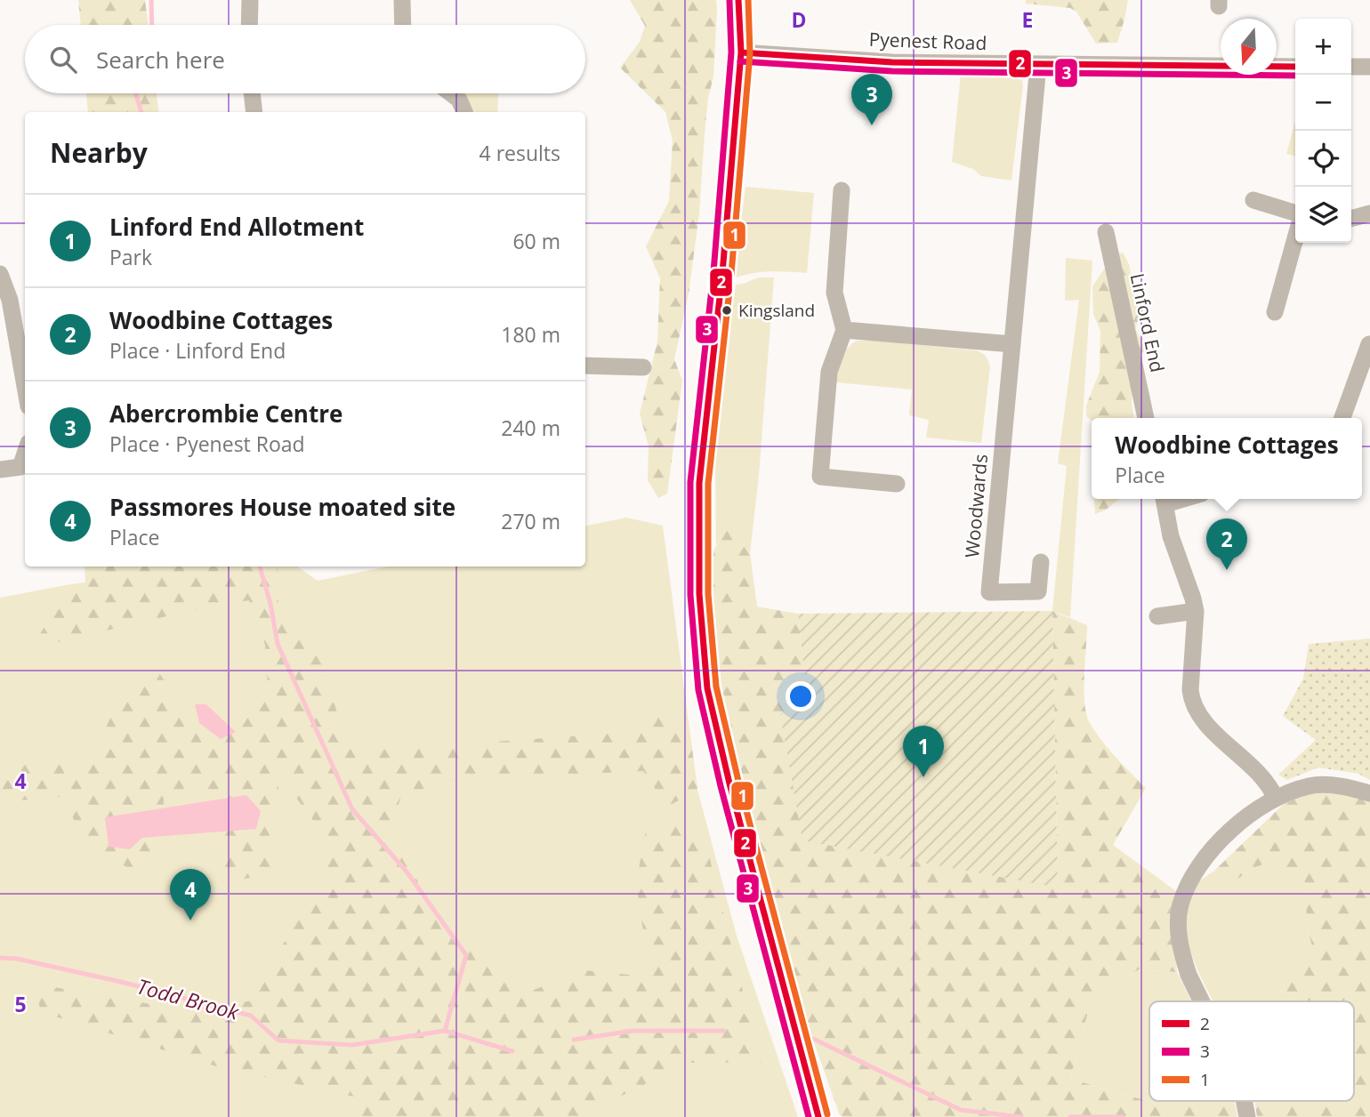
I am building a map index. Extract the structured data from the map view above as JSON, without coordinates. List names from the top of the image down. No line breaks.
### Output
{"streets":{"street":["Pyenest Road","Linford End","Woodwards"]},"crossings":[["Pyenest Road","Woodwards"]],"water":["Todd Brook"],"places":["Kingsland"],"lines":["transit line 2","transit line 1","transit line 3"],"legend":["2","3","1"],"north":"bottom","page":{"map_buttons":["+","−"],"search":"Search here","pins":["3","2","1","4"],"heading":["Nearby","4 results"],"list":[{"mark":"1","name":"Linford End Allotment","note":"Park","value":"60 m"},{"mark":"2","name":"Woodbine Cottages","note":"Place · Linford End","value":"180 m"},{"mark":"3","name":"Abercrombie Centre","note":"Place · Pyenest Road","value":"240 m"},{"mark":"4","name":"Passmores House moated site","note":"Place","value":"270 m"}],"popup":["Woodbine Cottages","Place"]},"grid":{"columns":["D","E"],"rows":["4","5"]}}
